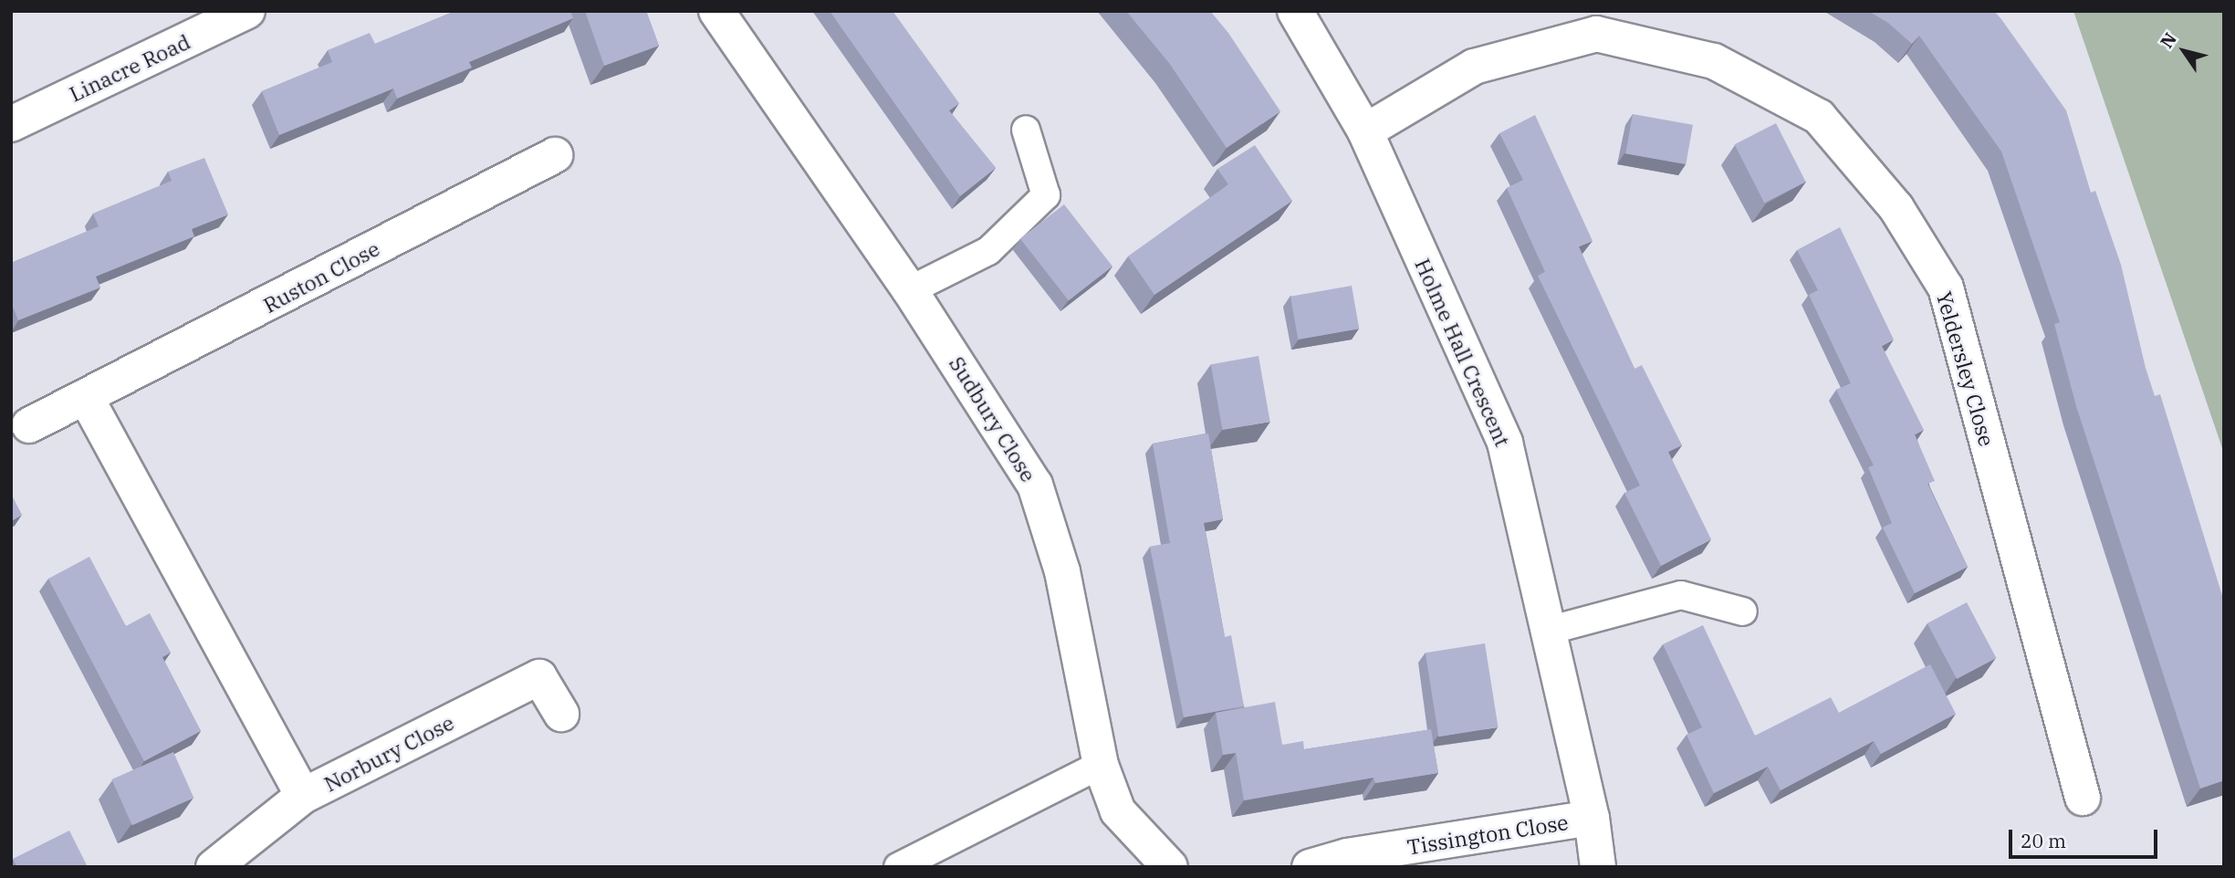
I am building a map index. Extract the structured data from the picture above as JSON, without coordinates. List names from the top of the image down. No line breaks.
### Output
{"streets":{"street":["Linacre Road","Ruston Close","Holme Hall Crescent","Yeldersley Close","Sudbury Close","Norbury Close","Tissington Close"]},"crossings":[["Holme Hall Crescent","Yeldersley Close"],["Holme Hall Crescent","Tissington Close"]],"scale_bar":"20 m","north":"top left"}
